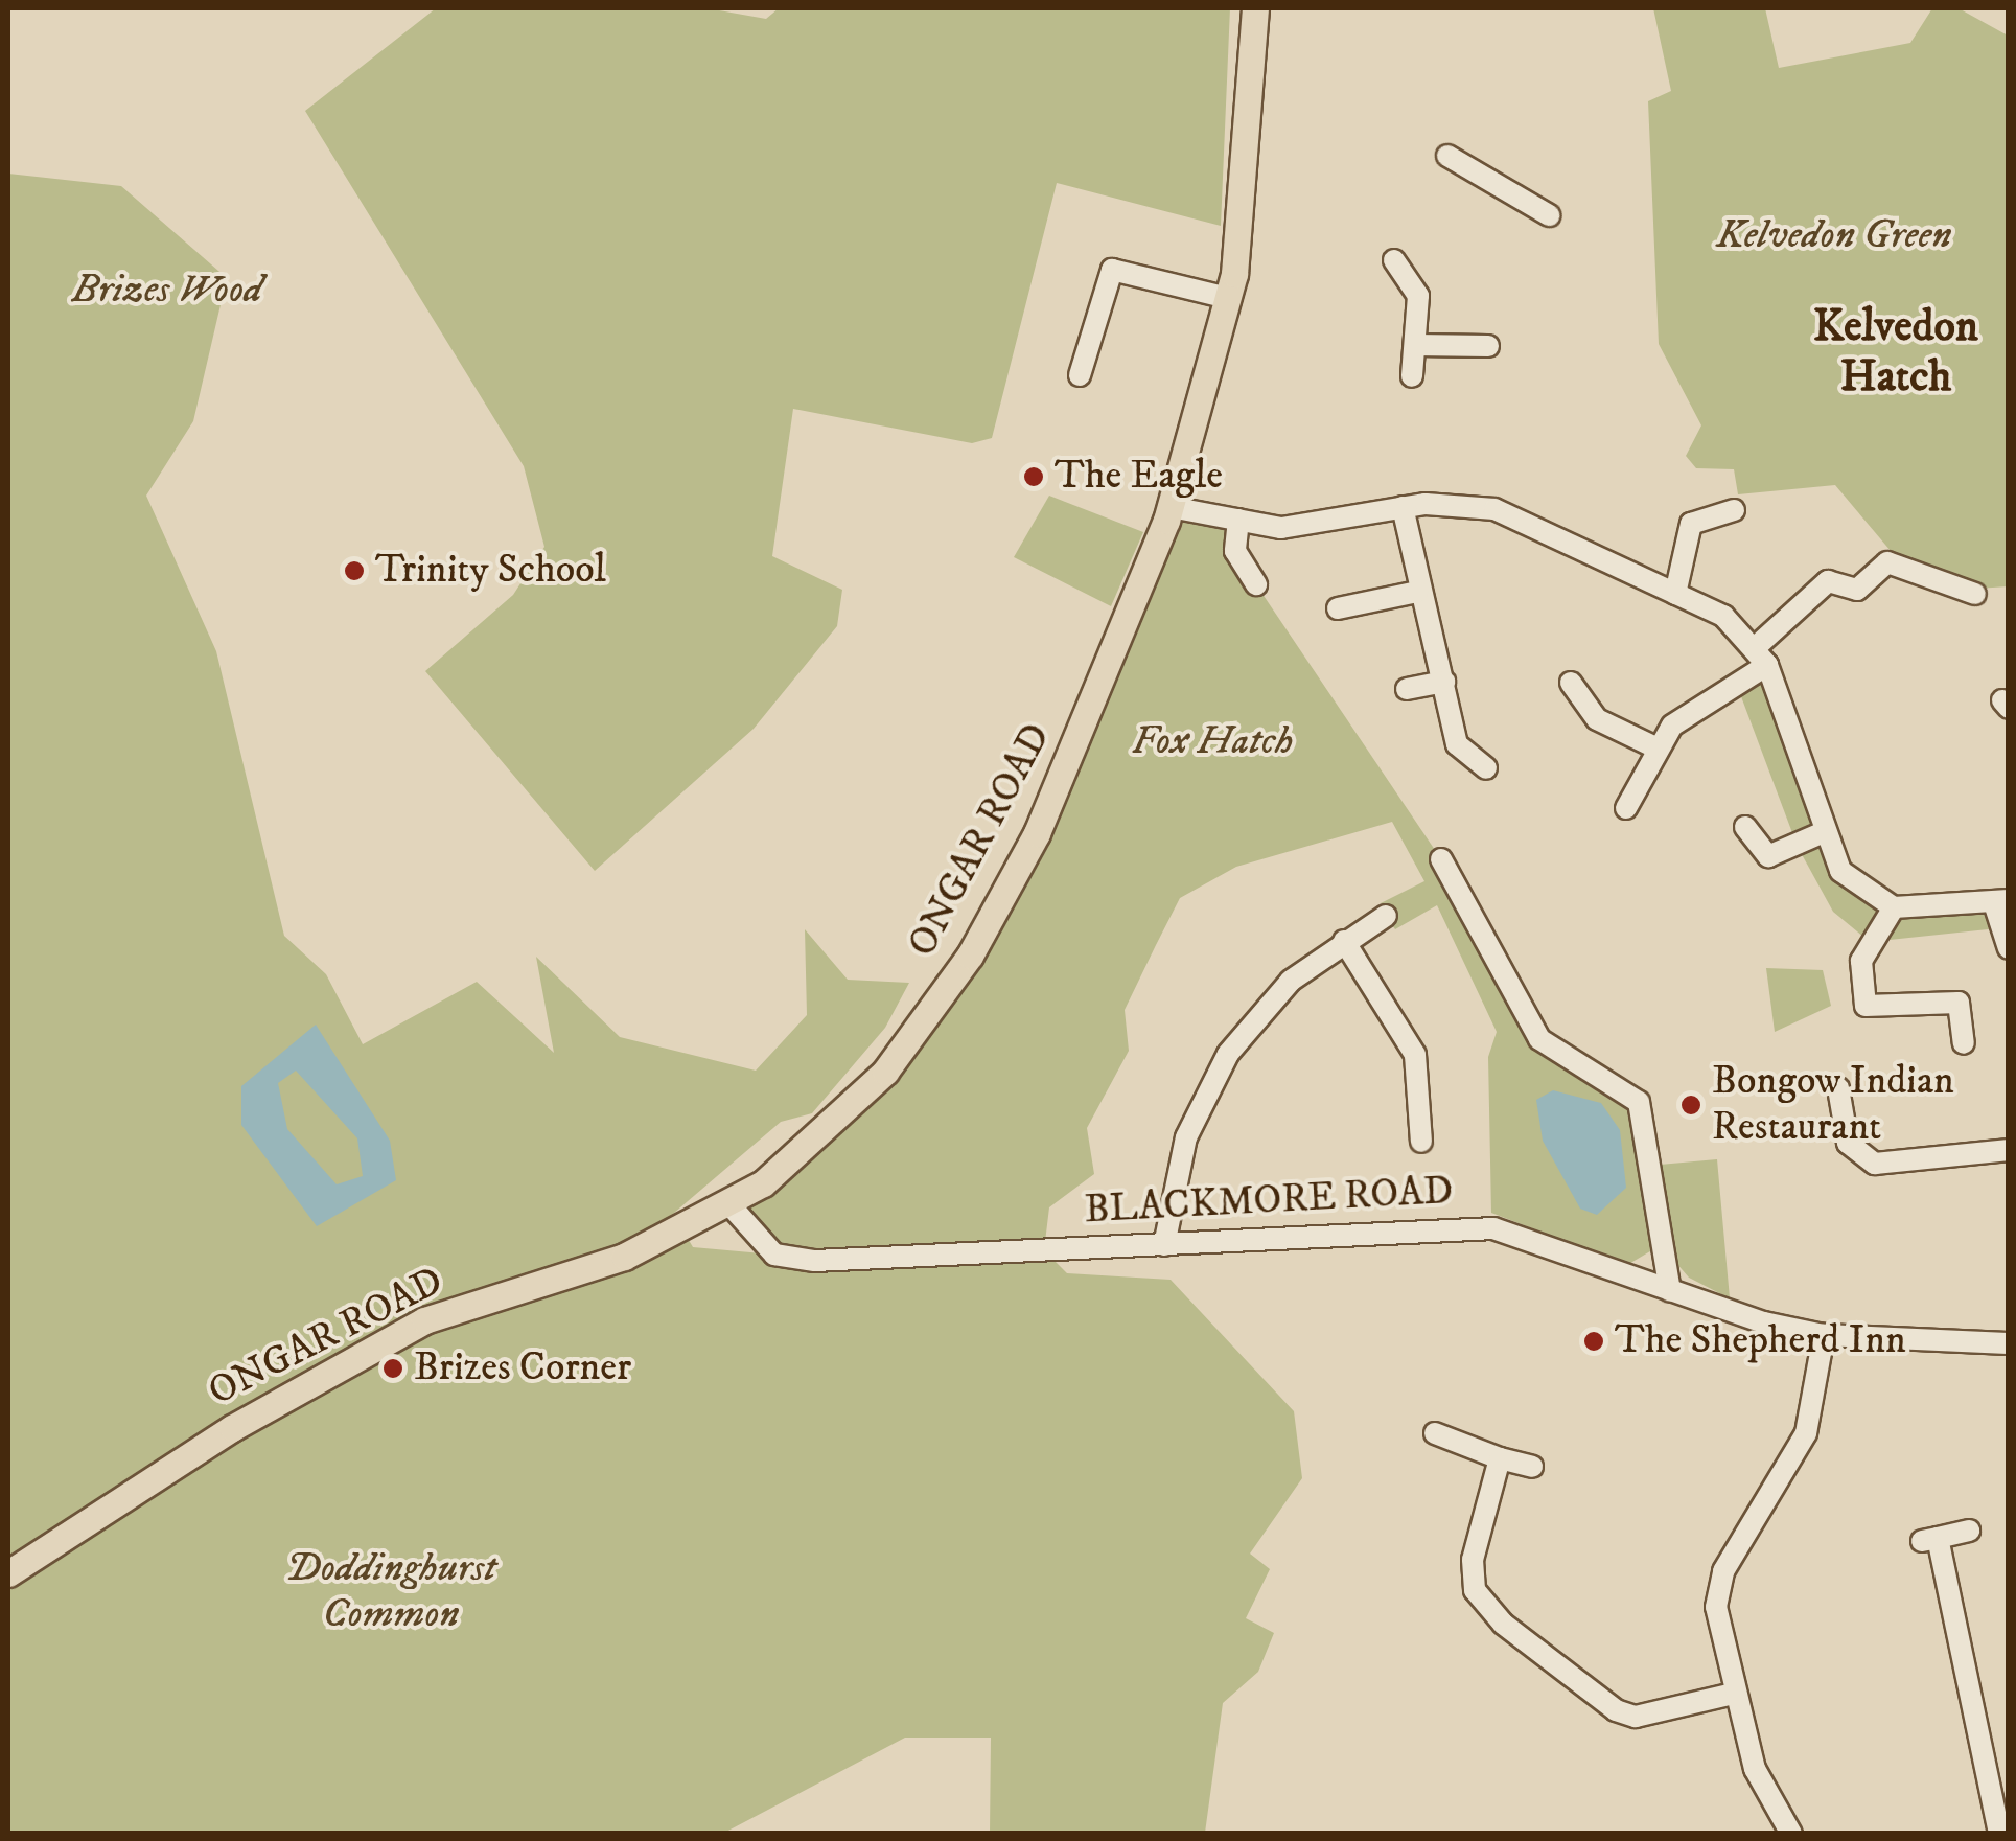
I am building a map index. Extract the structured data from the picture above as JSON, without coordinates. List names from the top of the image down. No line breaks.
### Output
{"streets":{"main road":["ONGAR ROAD"],"street":["BLACKMORE ROAD"]},"crossings":[["ONGAR ROAD","BLACKMORE ROAD"]],"districts":["Kelvedon Hatch"],"parks":["Kelvedon Green","Brizes Wood","Fox Hatch","Doddinghurst Common"],"places":["The Eagle","Trinity School","Bongow Indian Restaurant","The Shepherd Inn","Brizes Corner"]}
